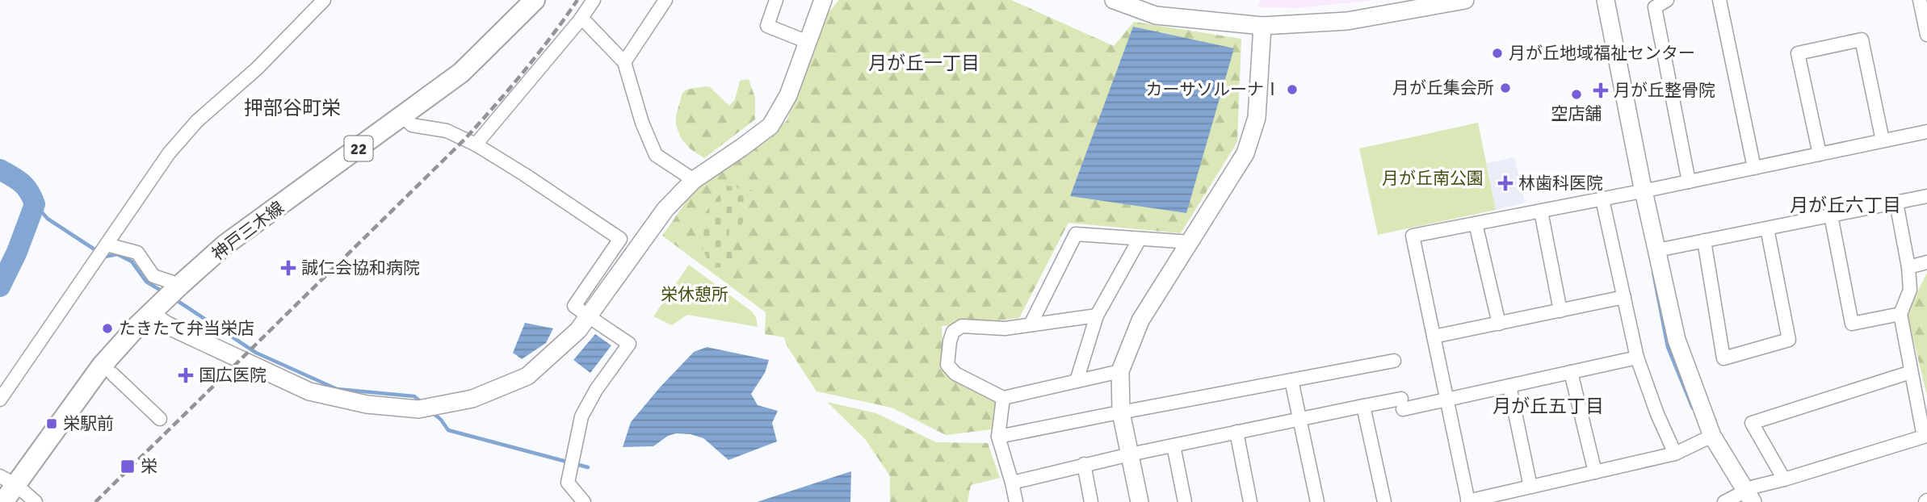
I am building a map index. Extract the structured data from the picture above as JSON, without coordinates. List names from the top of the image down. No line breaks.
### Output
{"streets":{"main road":["22","神戸三木線"]},"districts":["月が丘一丁目","押部谷町栄","月が丘六丁目","月が丘五丁目"],"parks":["月が丘南公園","栄休憩所"],"places":{"other":["月が丘地域福祉センター","月が丘集会所","カーサソルーナⅠ","空店舗","たきたて弁当栄店"],"health":["月が丘整骨院","林歯科医院","誠仁会協和病院","国広医院"],"transit":["栄駅前","栄"]}}
